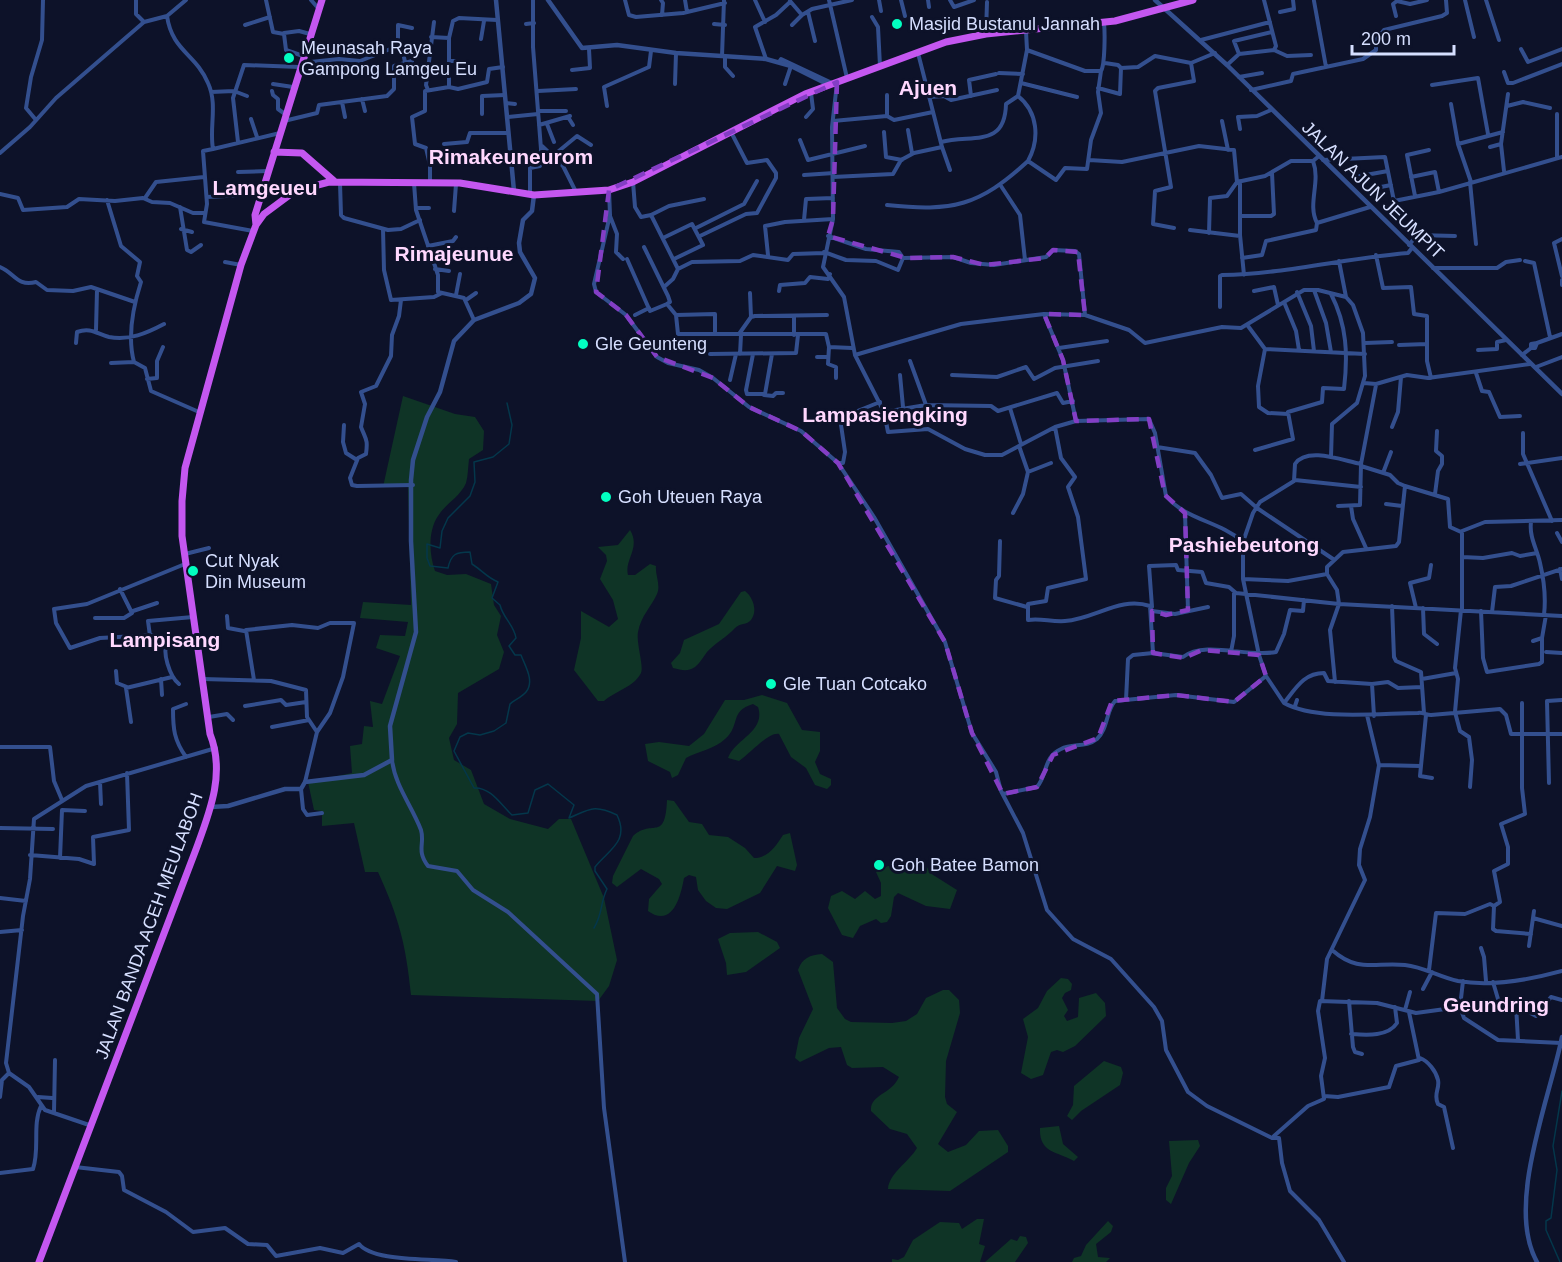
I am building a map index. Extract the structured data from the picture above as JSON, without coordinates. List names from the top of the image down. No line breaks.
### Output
{"streets":{"highway":["JALAN BANDA ACEH MEULABOH"],"street":["JALAN AJUN JEUMPIT"]},"districts":["Ajuen","Rimakeuneurom","Lamgeueu","Rimajeunue","Lampasiengking","Pashiebeutong","Lampisang","Geundring"],"places":["Masjid Bustanul Jannah","Meunasah Raya Gampong Lamgeu Eu","Gle Geunteng","Goh Uteuen Raya","Cut Nyak Din Museum","Gle Tuan Cotcako","Goh Batee Bamon"],"scale_bar":"200 m"}
